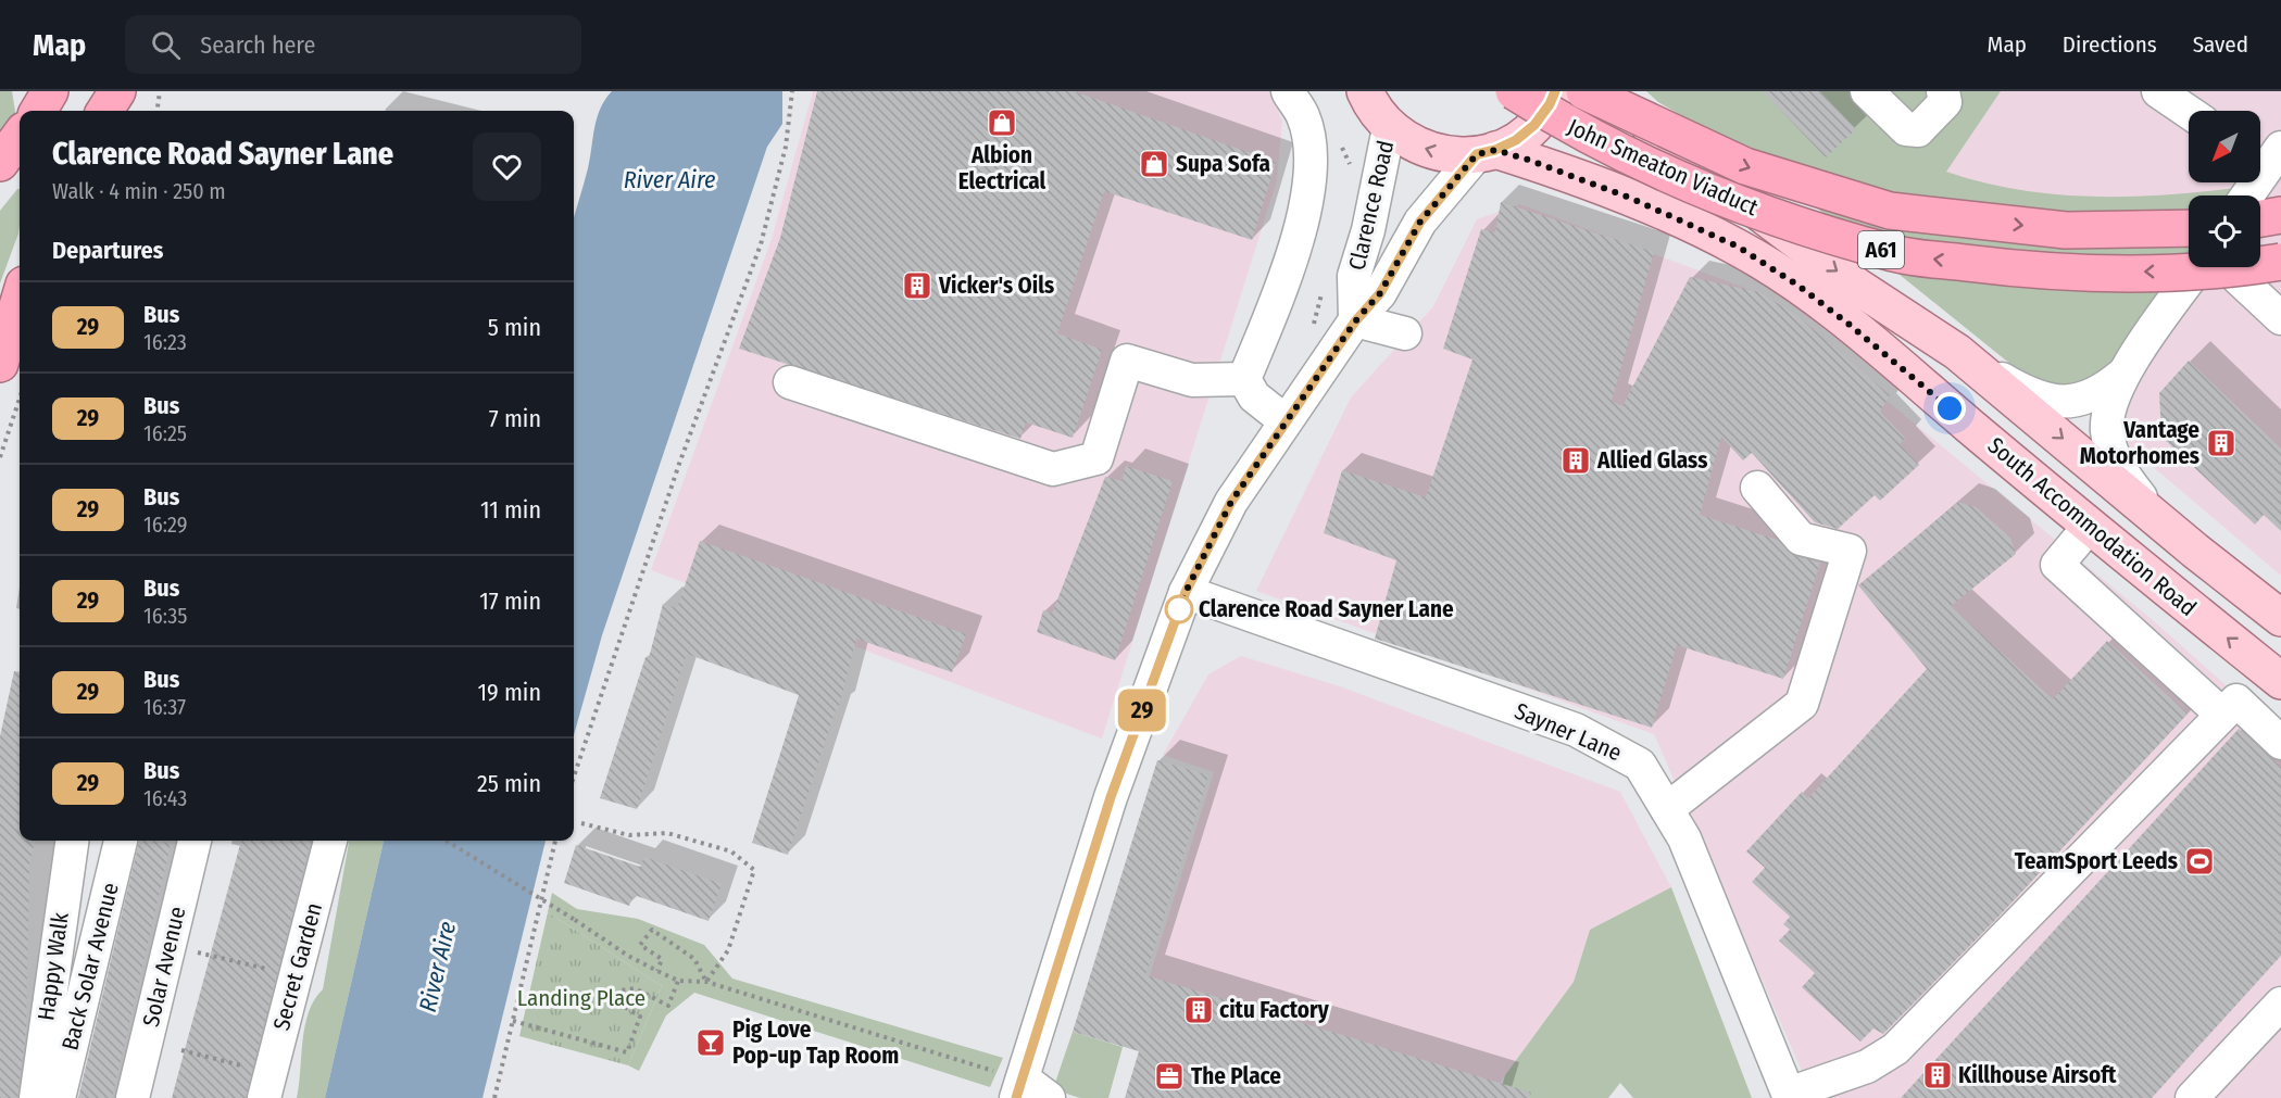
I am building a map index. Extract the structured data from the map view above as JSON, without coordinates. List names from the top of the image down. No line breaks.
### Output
{"streets":{"highway":["John Smeaton Viaduct","A61"],"main road":["South Accommodation Road"],"street":["Clarence Road","Sayner Lane","Happy Walk","Back Solar Avenue","Solar Avenue","Secret Garden"]},"crossings":[["Clarence Road","South Accommodation Road"],["Clarence Road","Sayner Lane"]],"water":["River Aire"],"parks":["Landing Place"],"places":{"shop":["Albion Electrical","Supa Sofa"],"building":["Vicker's Oils","Vantage Motorhomes","Allied Glass","citu Factory","Killhouse Airsoft"],"other":["Clarence Road Sayner Lane"],"sports":["TeamSport Leeds"],"bar":["Pig Love Pop-up Tap Room"],"office":["The Place"]},"lines":["bus line 29"],"north":"bottom left","page":{"header":"Map","search":"Search here","nav":["Map","Directions","Saved"],"on_map":"29","heading":[["Clarence Road Sayner Lane","Walk · 4 min · 250 m"],"Departures"],"list":[{"mark":"29","name":"Bus","note":"16:23","value":"5 min"},{"mark":"29","name":"Bus","note":"16:25","value":"7 min"},{"mark":"29","name":"Bus","note":"16:29","value":"11 min"},{"mark":"29","name":"Bus","note":"16:35","value":"17 min"},{"mark":"29","name":"Bus","note":"16:37","value":"19 min"},{"mark":"29","name":"Bus","note":"16:43","value":"25 min"}]}}
